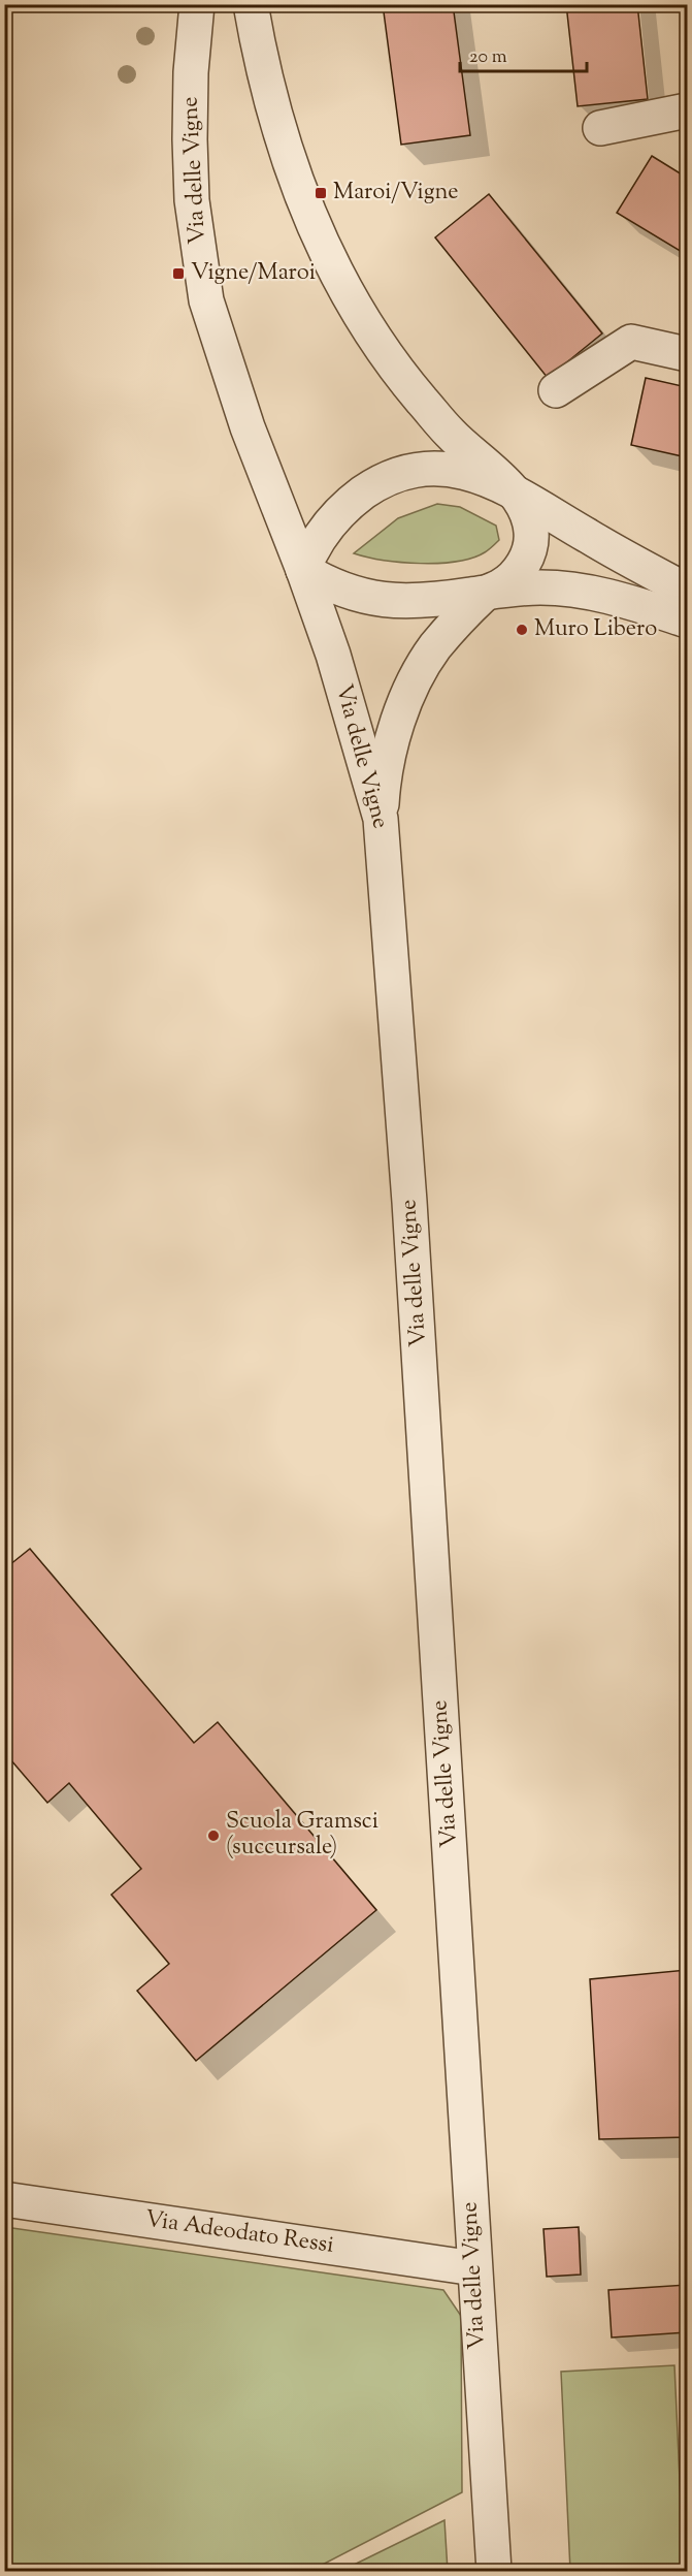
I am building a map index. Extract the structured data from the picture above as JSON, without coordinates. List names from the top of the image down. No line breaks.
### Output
{"streets":{"street":["Via delle Vigne","Via Adeodato Ressi"]},"crossings":[["Via delle Vigne","Via Adeodato Ressi"]],"places":{"transit":["Maroi/Vigne","Vigne/Maroi"],"other":["Muro Libero","Scuola Gramsci (succursale)"]},"scale_bar":"20 m"}
